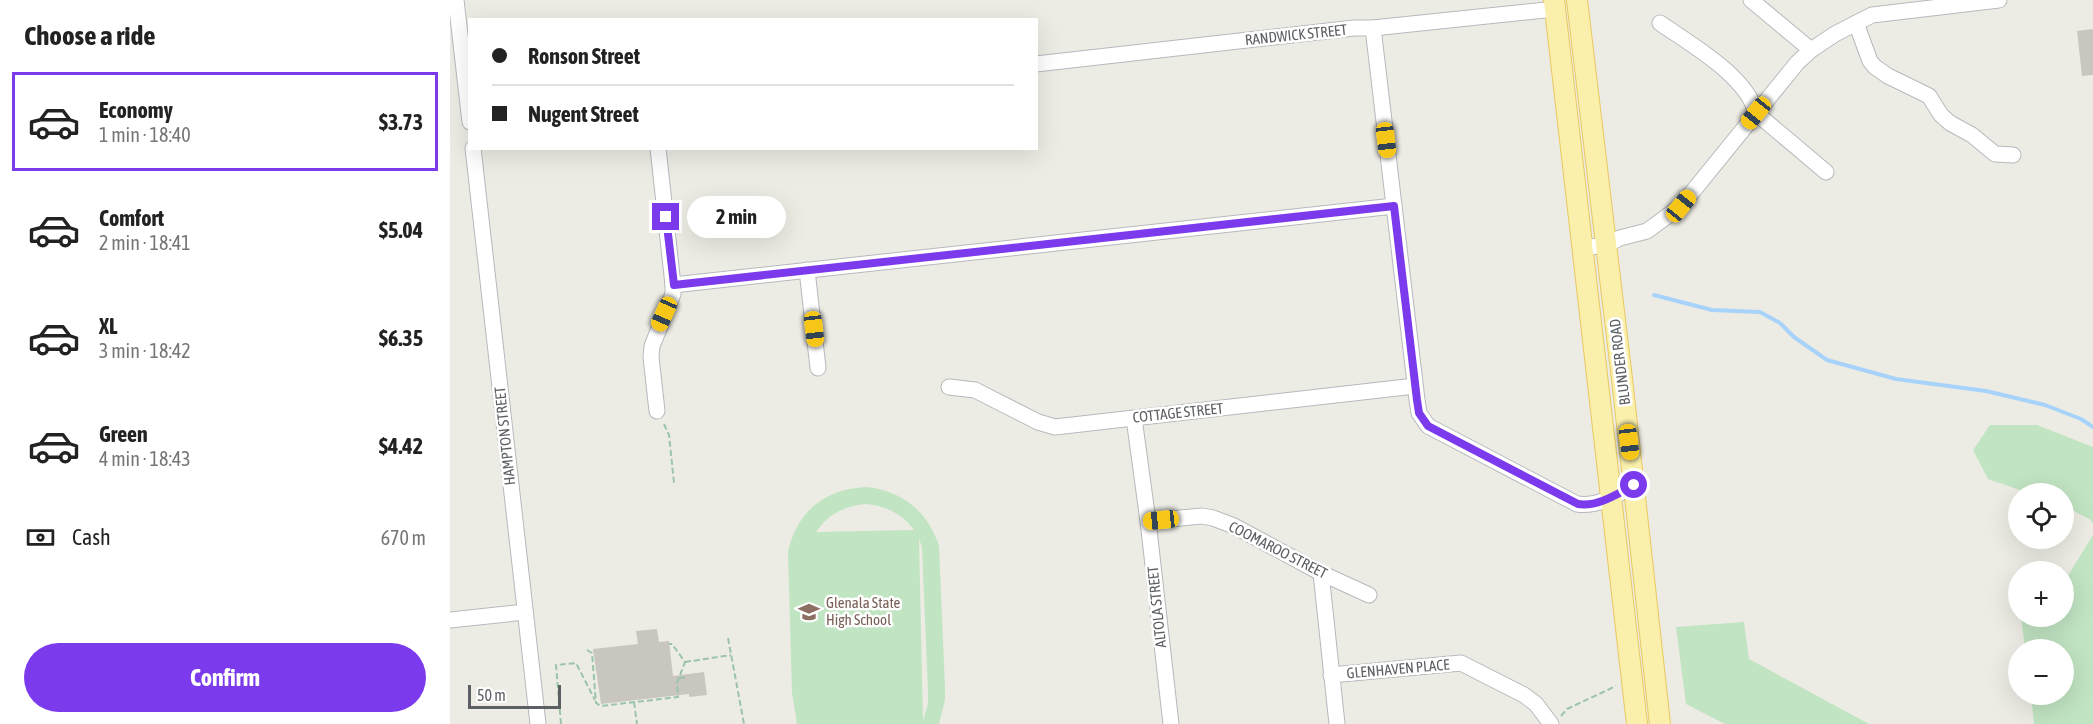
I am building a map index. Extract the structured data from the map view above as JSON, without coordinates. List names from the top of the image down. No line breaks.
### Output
{"streets":{"main road":["BLUNDER ROAD"],"street":["RANDWICK STREET","COTTAGE STREET","HAMPTON STREET","COOMAROO STREET","ALTOLA STREET","GLENHAVEN PLACE"]},"crossings":[["RANDWICK STREET","BLUNDER ROAD"],["COTTAGE STREET","ALTOLA STREET"],["COOMAROO STREET","ALTOLA STREET"]],"places":{"school or university":["Glenala State High School"]},"scale_bar":"50 m","page":{"heading":"Choose a ride","banner":["Ronson Street","Nugent Street"],"list":[{"name":"Economy","note":"1 min · 18:40","value":"$3.73"},{"name":"Comfort","note":"2 min · 18:41","value":"$5.04"},{"name":"XL","note":"3 min · 18:42","value":"$6.35"},{"name":"Green","note":"4 min · 18:43","value":"$4.42"}],"bubble":"2 min","map_buttons":["+","−"],"pay":["Cash","670 m"],"buttons":"Confirm","scale":"50 m"}}
